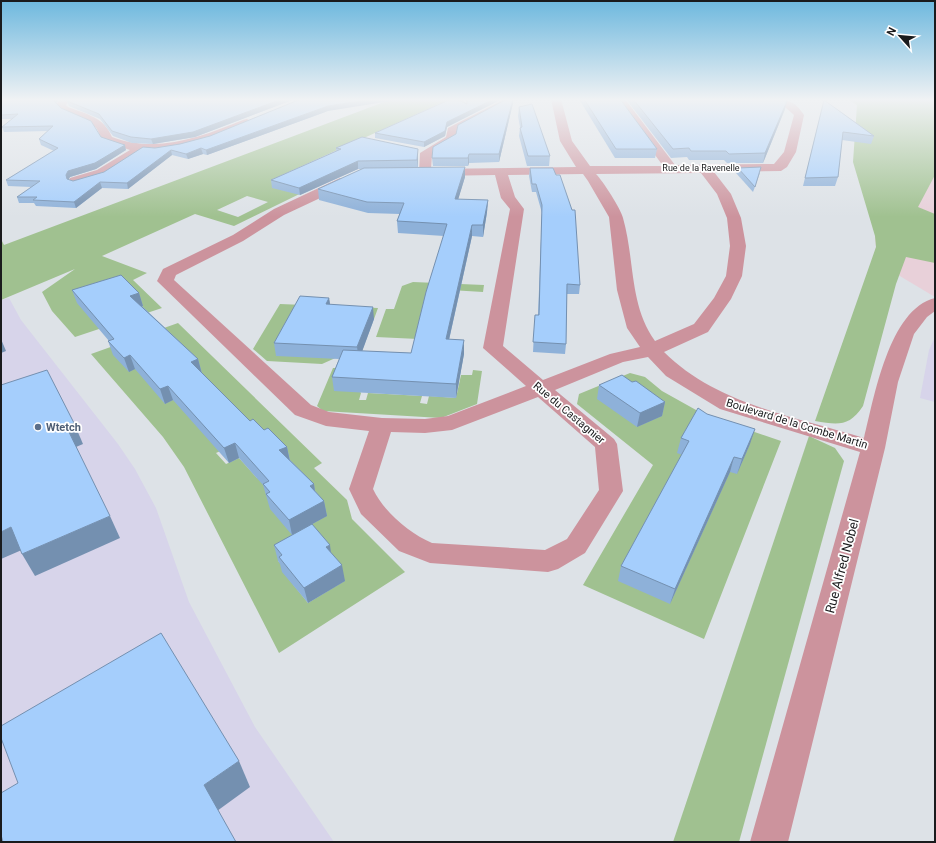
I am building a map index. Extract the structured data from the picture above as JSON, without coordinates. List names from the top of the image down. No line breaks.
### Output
{"streets":{"street":["Rue de la Ravenelle","Rue du Castagnier","Boulevard de la Combe Martin","Rue Alfred Nobel"]},"crossings":[["Rue de la Ravenelle","Boulevard de la Combe Martin"],["Boulevard de la Combe Martin","Rue Alfred Nobel"]],"places":["Wtetch"],"north":"top left"}
